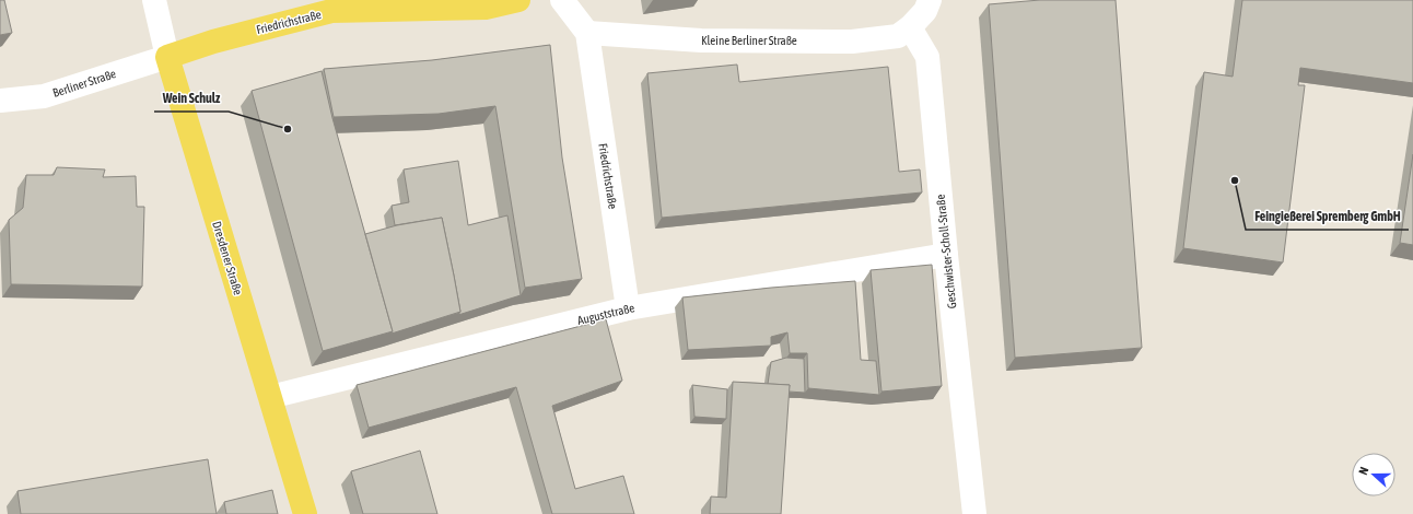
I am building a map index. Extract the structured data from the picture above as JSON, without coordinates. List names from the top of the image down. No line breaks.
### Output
{"streets":{"main road":["Friedrichstraße","Dresdener Straße"],"street":["Kleine Berliner Straße","Berliner Straße","Geschwister-Scholl-Straße","Auguststraße"]},"crossings":[["Friedrichstraße","Kleine Berliner Straße"],["Friedrichstraße","Berliner Straße"],["Friedrichstraße","Dresdener Straße"],["Friedrichstraße","Auguststraße"],["Kleine Berliner Straße","Geschwister-Scholl-Straße"],["Berliner Straße","Dresdener Straße"],["Geschwister-Scholl-Straße","Auguststraße"],["Dresdener Straße","Auguststraße"]],"places":["Wein Schulz","Feingießerei Spremberg GmbH"],"north":"left"}
